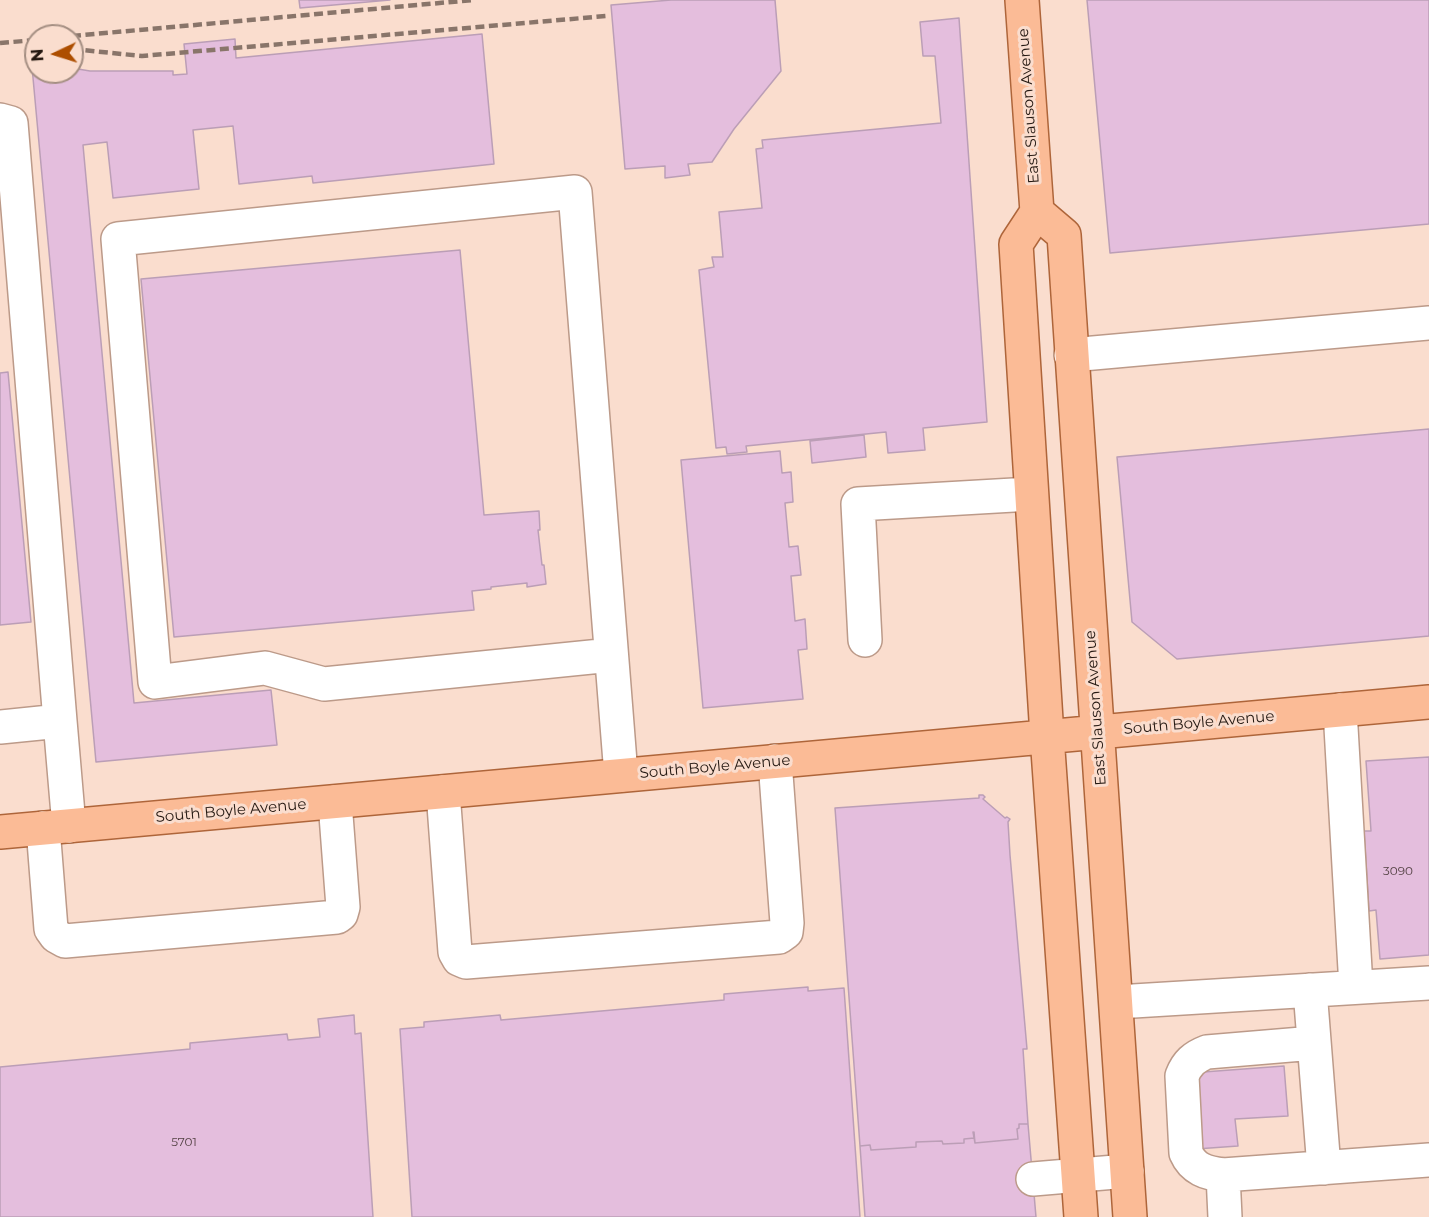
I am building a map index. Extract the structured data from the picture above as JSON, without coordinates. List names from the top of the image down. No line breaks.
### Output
{"streets":{"main road":["East Slauson Avenue","South Boyle Avenue"]},"crossings":[["East Slauson Avenue","South Boyle Avenue"]],"house_numbers":["3090","5701"],"north":"left"}
